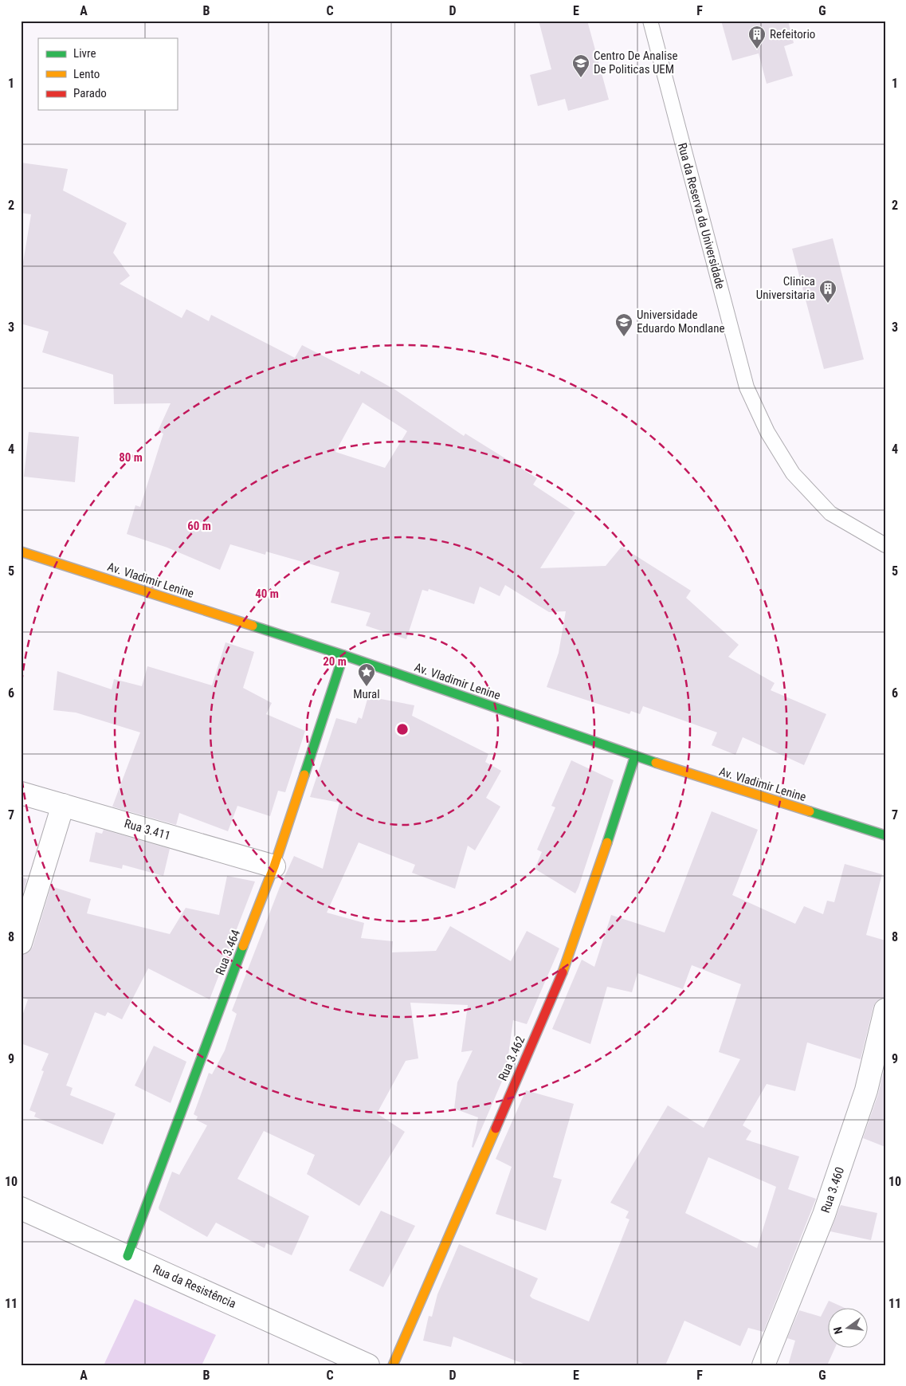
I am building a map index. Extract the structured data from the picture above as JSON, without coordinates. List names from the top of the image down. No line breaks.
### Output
{"streets":{"street":["Av. Vladimir Lenine","Rua 3.411","Rua 3.464","Rua 3.462","Rua 3.460","Rua da Resistência"],"lane":["Rua da Reserva da Universidade"]},"crossings":[["Av. Vladimir Lenine","Rua 3.464"],["Av. Vladimir Lenine","Rua 3.462"],["Rua 3.411","Rua 3.464"],["Rua 3.464","Rua da Resistência"]],"places":{"building":["Refeitorio","Clinica Universitaria"],"school or university":["Centro De Analise De Politicas UEM","Universidade Eduardo Mondlane"],"place":["Mural"]},"legend":["Livre","Lento","Parado"],"north":"left","grid":{"columns":["A","B","C","D","E","F","G"],"rows":["1","2","3","4","5","6","7","8","9","10","11"]},"rings":["80 m","60 m","40 m","20 m"]}
